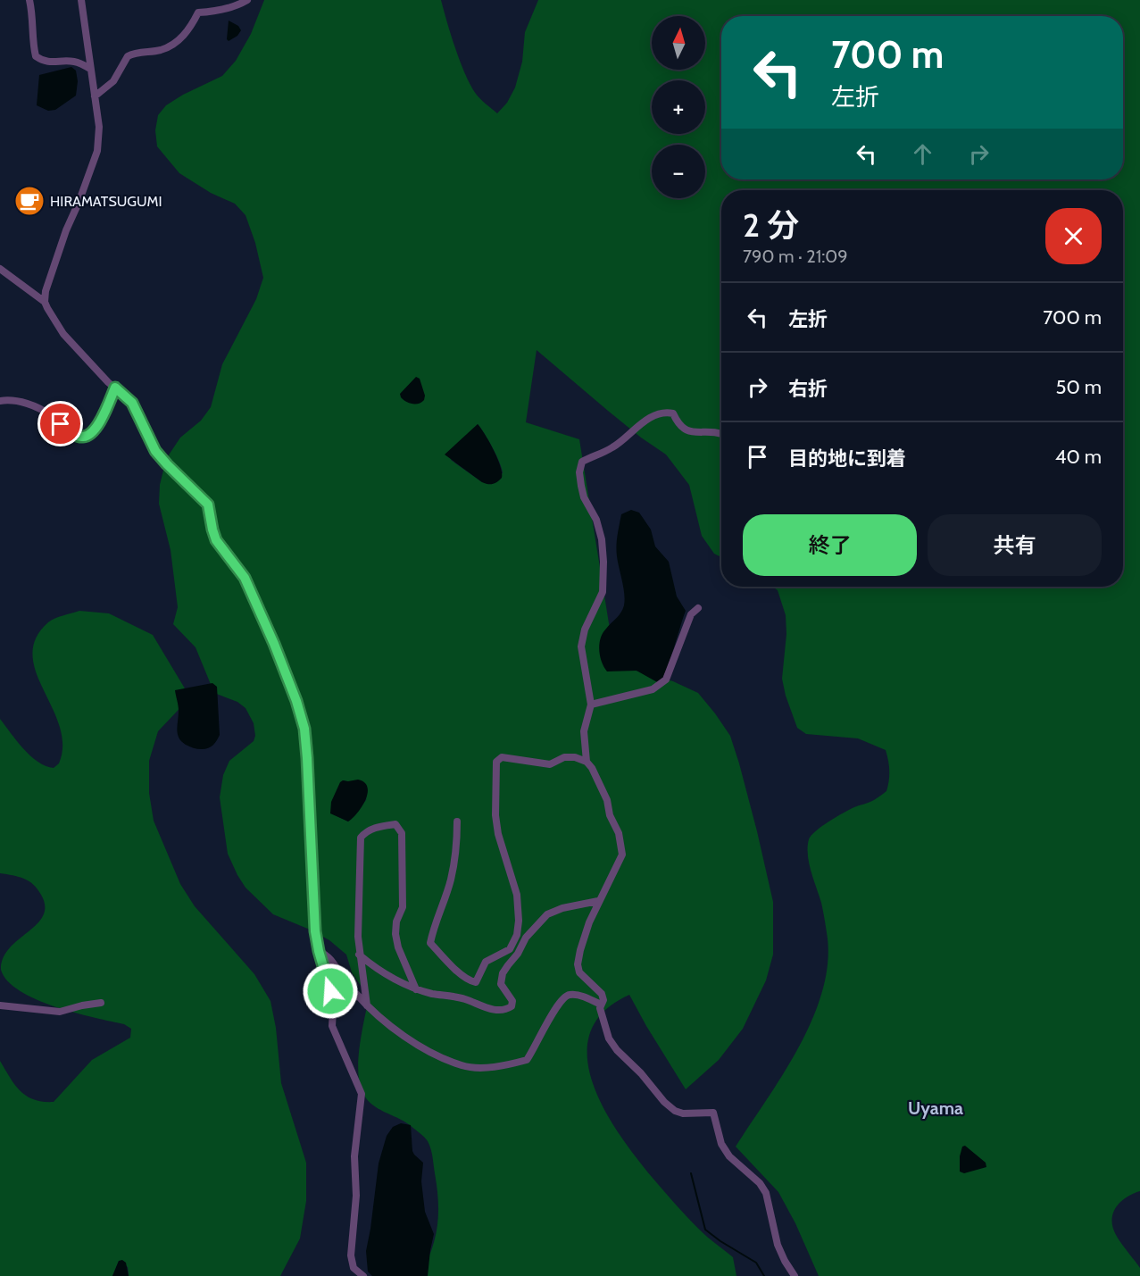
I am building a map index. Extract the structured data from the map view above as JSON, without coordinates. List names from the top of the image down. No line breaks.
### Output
{"districts":["Uyama"],"places":{"cafe":["HIRAMATSUGUMI"]},"north":"top","page":{"map_buttons":["+","−"],"turn":["700 m","左折"],"heading":["2 分","790 m · 21:09"],"list":[{"name":"左折","value":"700 m"},{"name":"右折","value":"50 m"},{"name":"目的地に到着","value":"40 m"}],"buttons":["終了","共有"]}}
